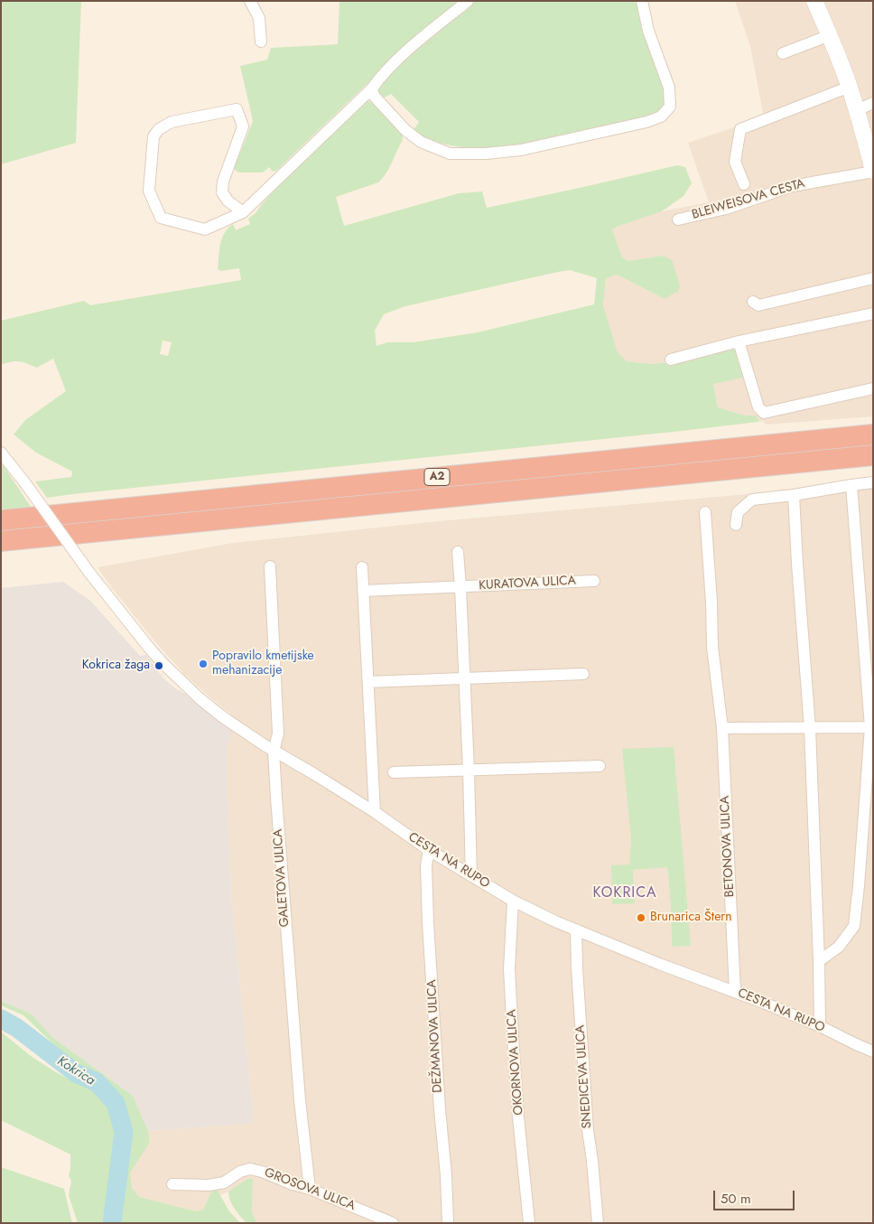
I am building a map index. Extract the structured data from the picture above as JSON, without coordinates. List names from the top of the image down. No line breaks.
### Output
{"streets":{"highway":["A2"],"main road":["BLEIWEISOVA CESTA"],"street":["KURATOVA ULICA","BETONOVA ULICA","CESTA NA RUPO","GALETOVA ULICA","DEŽMANOVA ULICA","OKORNOVA ULICA","SNEDICEVA ULICA","GROSOVA ULICA"]},"crossings":[["KURATOVA ULICA","CESTA NA RUPO"],["BETONOVA ULICA","CESTA NA RUPO"],["CESTA NA RUPO","GALETOVA ULICA"],["CESTA NA RUPO","DEŽMANOVA ULICA"],["CESTA NA RUPO","OKORNOVA ULICA"],["CESTA NA RUPO","SNEDICEVA ULICA"],["GALETOVA ULICA","GROSOVA ULICA"]],"districts":["KOKRICA"],"water":["Kokrica"],"places":["Popravilo kmetijske mehanizacije","Kokrica žaga","Brunarica Štern"],"scale_bar":"50 m"}
